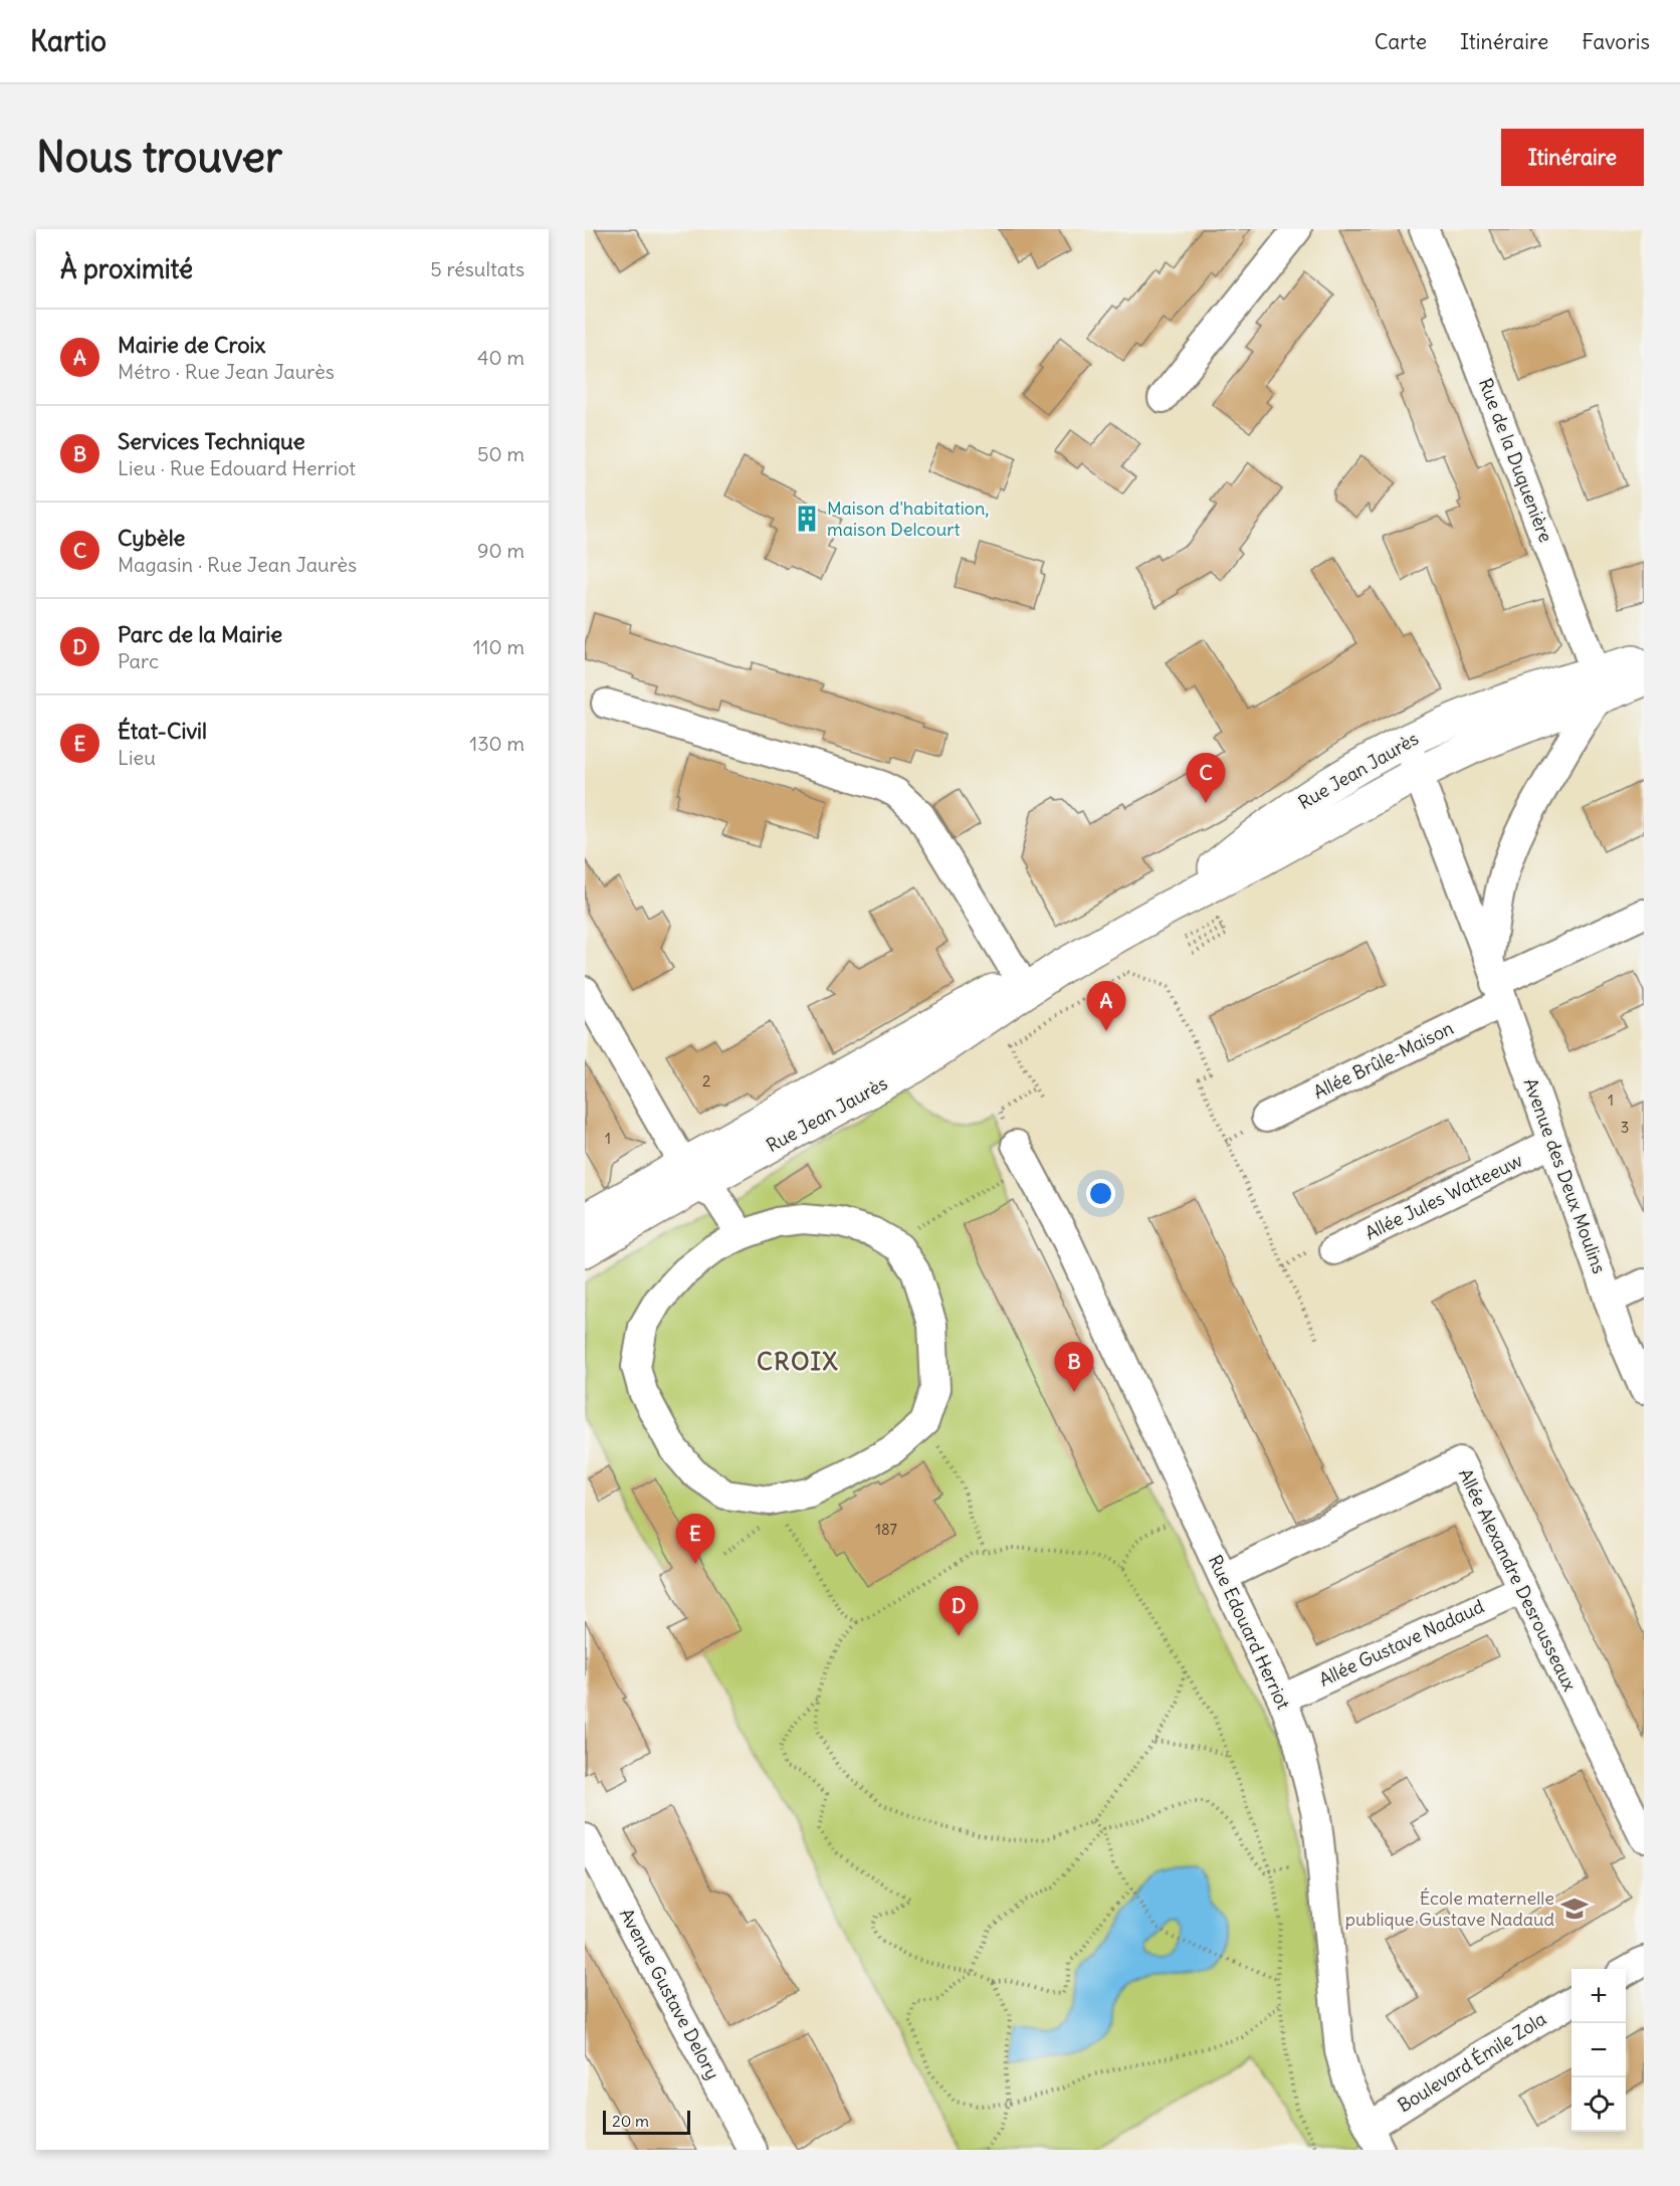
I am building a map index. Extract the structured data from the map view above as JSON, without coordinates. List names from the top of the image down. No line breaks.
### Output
{"streets":{"main road":["Rue Jean Jaurès"],"street":["Rue de la Duquenière","Allée Brûle-Maison","Avenue des Deux Moulins","Allée Jules Watteeuw","Allée Alexandre Desrousseaux","Rue Edouard Herriot","Allée Gustave Nadaud","Avenue Gustave Delory","Boulevard Émile Zola"]},"crossings":[["Rue de la Duquenière","Rue Jean Jaurès"],["Rue de la Duquenière","Avenue des Deux Moulins"],["Rue Jean Jaurès","Avenue des Deux Moulins"],["Allée Brûle-Maison","Avenue des Deux Moulins"],["Avenue des Deux Moulins","Allée Jules Watteeuw"],["Allée Alexandre Desrousseaux","Rue Edouard Herriot"],["Allée Alexandre Desrousseaux","Allée Gustave Nadaud"],["Rue Edouard Herriot","Allée Gustave Nadaud"],["Rue Edouard Herriot","Boulevard Émile Zola"]],"districts":["CROIX"],"places":{"building":["Maison d'habitation, maison Delcourt"],"school or university":["École maternelle publique Gustave Nadaud"]},"house_numbers":["2","1","3","1","187"],"scale_bar":"20 m","page":{"header":"Kartio","nav":["Carte","Itinéraire","Favoris"],"buttons":"Itinéraire","title":"Nous trouver","heading":["À proximité","5 résultats"],"list":[{"mark":"A","name":"Mairie de Croix","note":"Métro · Rue Jean Jaurès","value":"40 m"},{"mark":"B","name":"Services Technique","note":"Lieu · Rue Edouard Herriot","value":"50 m"},{"mark":"C","name":"Cybèle","note":"Magasin · Rue Jean Jaurès","value":"90 m"},{"mark":"D","name":"Parc de la Mairie","note":"Parc","value":"110 m"},{"mark":"E","name":"État-Civil","note":"Lieu","value":"130 m"}],"pins":["C","A","B","E","D"],"map_buttons":["+","−"],"scale":"20 m"}}
